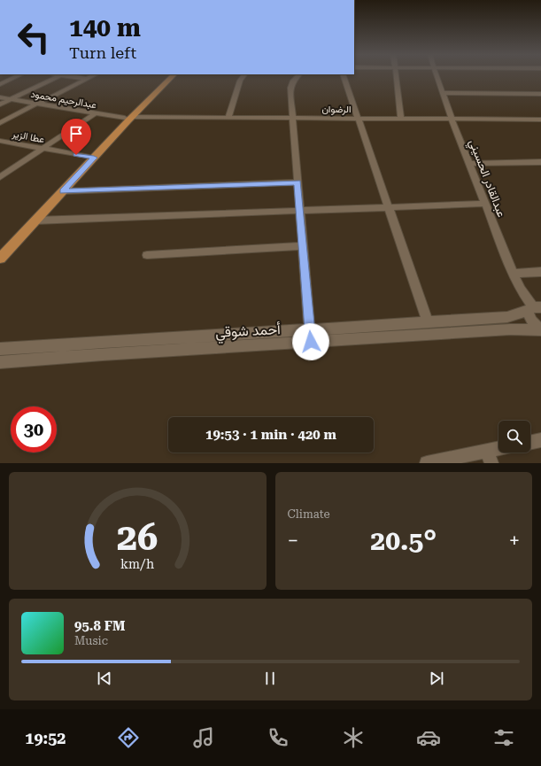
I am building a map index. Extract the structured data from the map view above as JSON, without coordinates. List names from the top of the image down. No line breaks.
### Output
{"streets":{"street":["عبدالرحيم محمود","الرضوان","عطا الزير","عبدالقادر الحسيني","أحمد شوقي"]},"crossings":[["عبدالرحيم محمود","الرضوان"],["الرضوان","عبدالقادر الحسيني"],["عبدالقادر الحسيني","أحمد شوقي"]],"page":{"turn":["140 m","Turn left"],"limit":"30","trip":"19:53 · 1 min · 420 m","tile":"Climate","heat":["−","20.5°","+"],"song":["95.8 FM","Music"],"tabs":"19:52","gauge":["26","km/h"]}}
